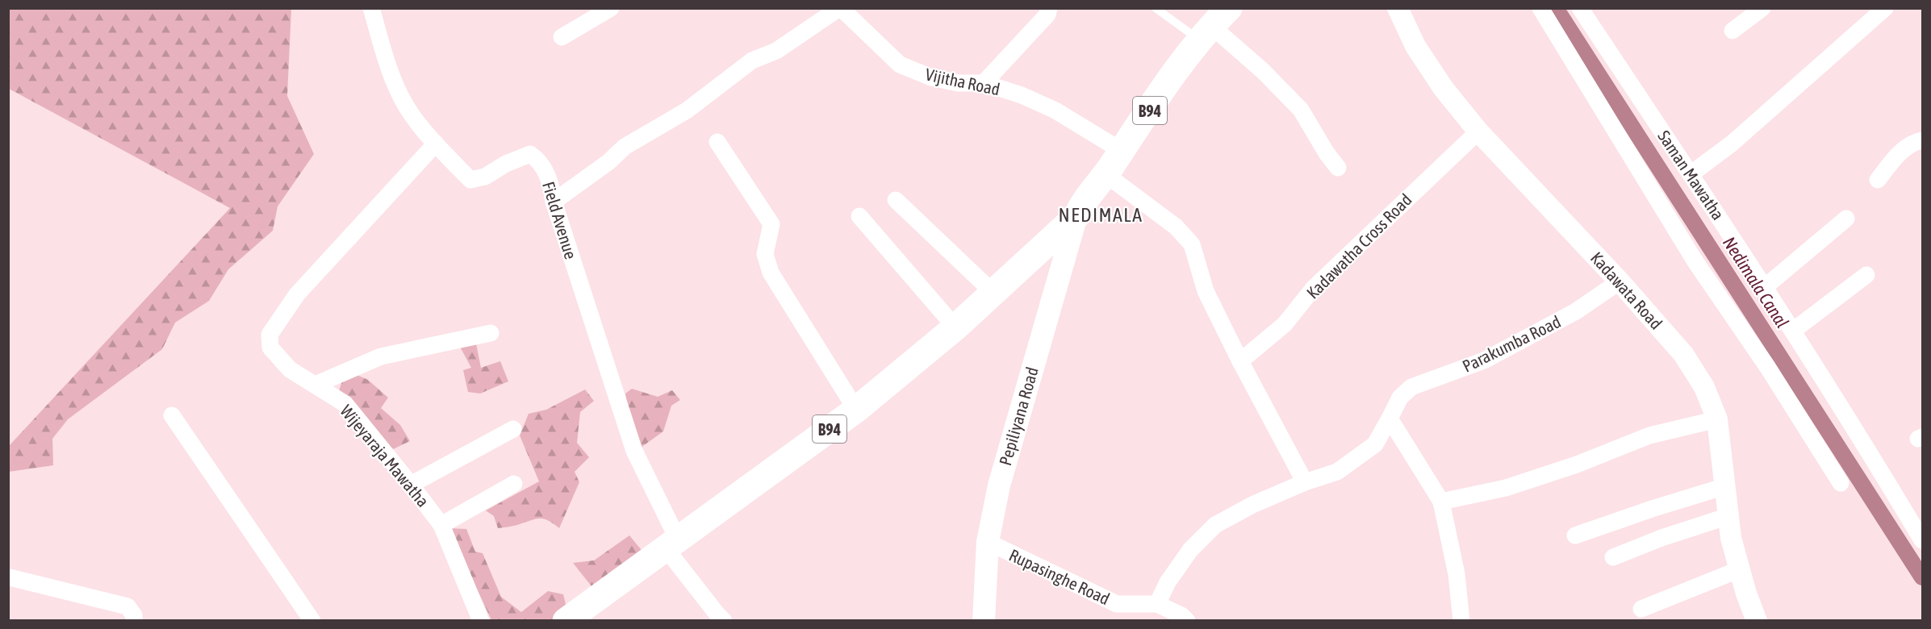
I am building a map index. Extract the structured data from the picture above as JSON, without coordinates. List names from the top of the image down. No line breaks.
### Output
{"streets":{"main road":["B94","Pepiliyana Road"],"street":["Vijitha Road","Saman Mawatha","Field Avenue","Kadawatha Cross Road","Kadawata Road","Parakumba Road","Wijeyaraja Mawatha","Rupasinghe Road"]},"crossings":[["Vijitha Road","B94"],["B94","Field Avenue"],["B94","Pepiliyana Road"],["Field Avenue","Wijeyaraja Mawatha"],["Kadawatha Cross Road","Kadawata Road"],["Kadawata Road","Parakumba Road"],["Pepiliyana Road","Rupasinghe Road"]],"districts":["NEDIMALA"],"water":["Nedimala Canal"]}
